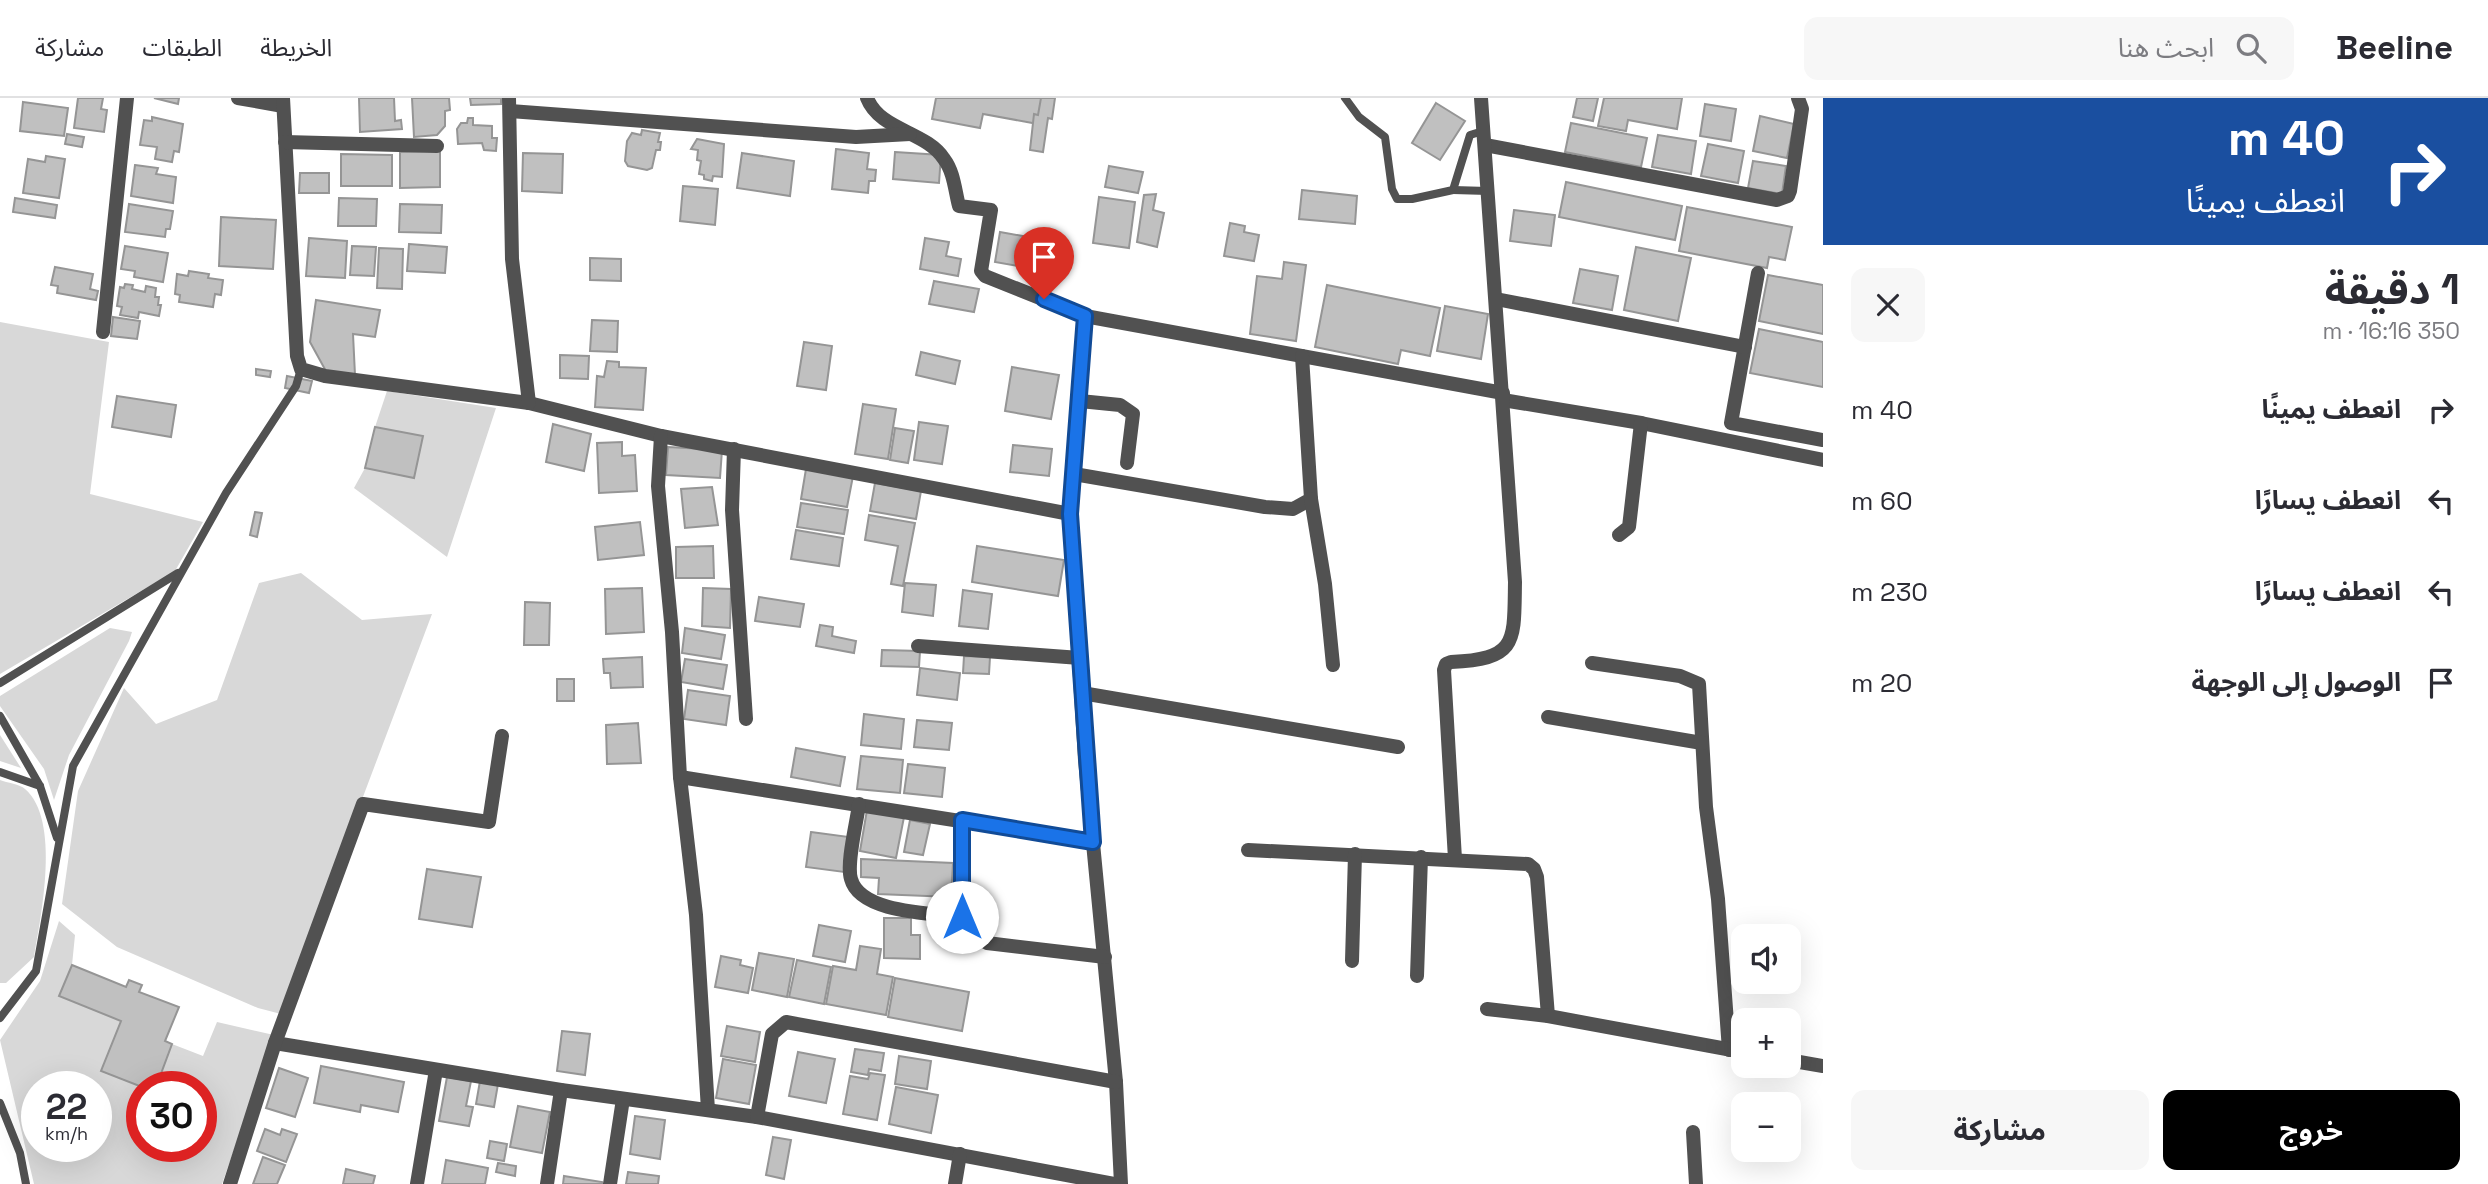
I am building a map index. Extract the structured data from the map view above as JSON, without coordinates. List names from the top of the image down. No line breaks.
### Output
{"page":{"header":"Beeline","search":"ابحث هنا","nav":["الخريطة","الطبقات","مشاركة"],"turn":["40 m","انعطف يمينًا"],"heading":["1 دقيقة","350 m · 16:16"],"list":[{"name":"انعطف يمينًا","value":"40 m"},{"name":"انعطف يسارًا","value":"60 m"},{"name":"انعطف يسارًا","value":"230 m"},{"name":"الوصول إلى الوجهة","value":"20 m"}],"map_buttons":["+","−"],"speed":"22 km/h","limit":"30","buttons":["خروج","مشاركة"]}}
